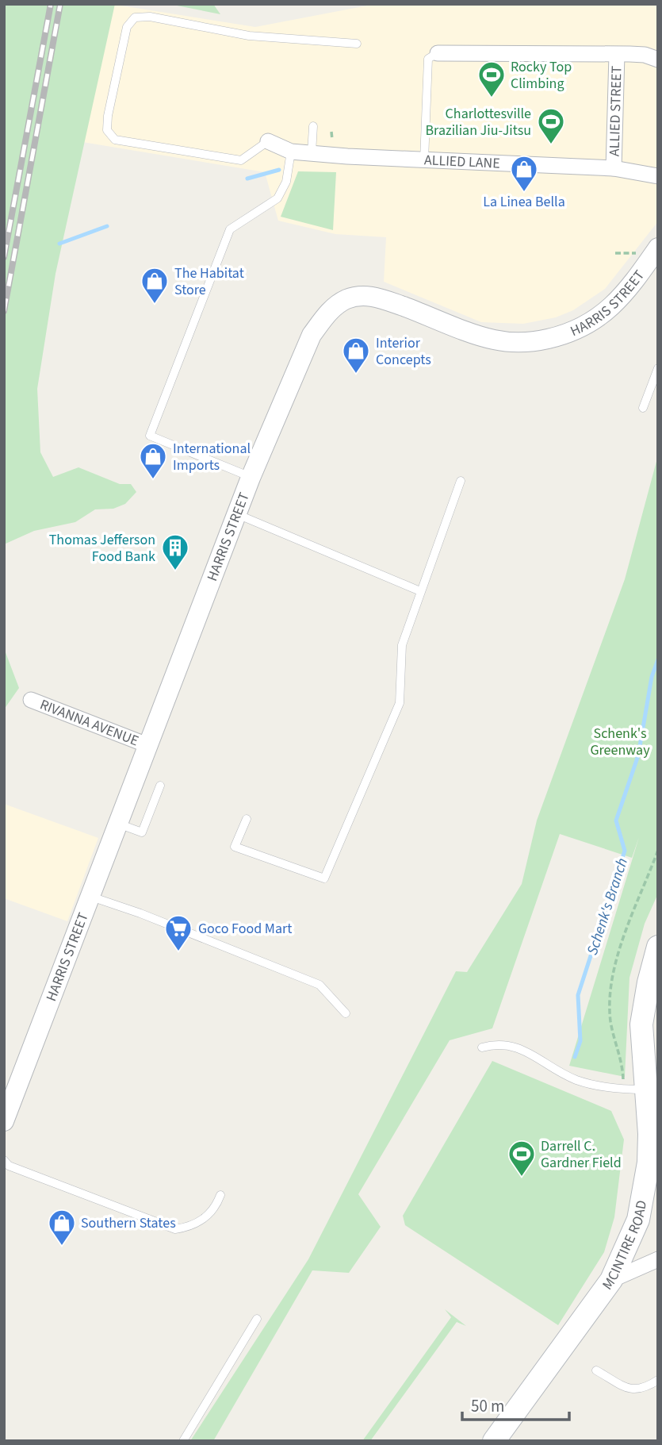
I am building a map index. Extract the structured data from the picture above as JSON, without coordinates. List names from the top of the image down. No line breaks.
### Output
{"streets":{"main road":["MCINTIRE ROAD"],"street":["ALLIED STREET","ALLIED LANE","HARRIS STREET","RIVANNA AVENUE"]},"crossings":[["ALLIED STREET","ALLIED LANE"],["HARRIS STREET","RIVANNA AVENUE"]],"water":["Schenk's Branch"],"parks":["Schenk's Greenway"],"places":{"sports":["Rocky Top Climbing","Charlottesville Brazilian Jiu-Jitsu","Darrell C. Gardner Field"],"shop":["La Linea Bella","The Habitat Store","Interior Concepts","International Imports","Southern States"],"building":["Thomas Jefferson Food Bank"],"supermarket":["Goco Food Mart"]},"scale_bar":"50 m"}
